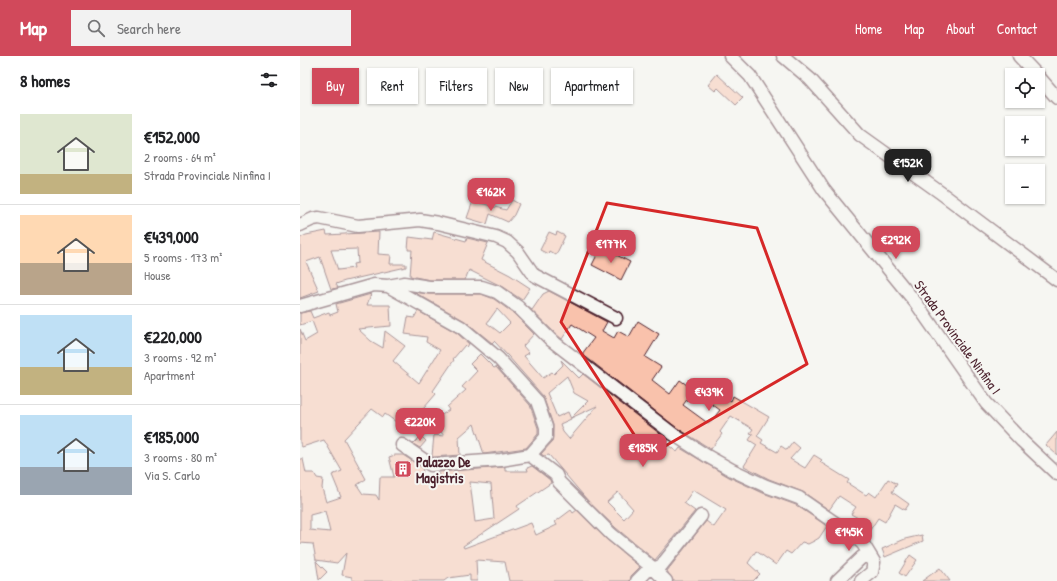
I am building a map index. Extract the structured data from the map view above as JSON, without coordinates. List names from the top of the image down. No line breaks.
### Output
{"streets":{"street":["Strada Provinciale Ninfina I"]},"places":{"building":["Palazzo De Magistris"]},"page":{"header":"Map","search":"Search here","nav":["Home","Map","About","Contact"],"heading":"8 homes","map_buttons":["+","−"],"chip":["Buy","Rent","Filters","New","Apartment"],"list":[{"name":"€152,000","note":"2 rooms · 64 m² · Strada Provinciale Ninfina I"},{"name":"€439,000","note":"5 rooms · 173 m² · House"},{"name":"€220,000","note":"3 rooms · 92 m² · Apartment"},{"name":"€185,000","note":"3 rooms · 80 m² · Via S. Carlo"}],"price":["€152K","€162K","€292K","€177K","€439K","€220K","€185K","€145K"]}}
